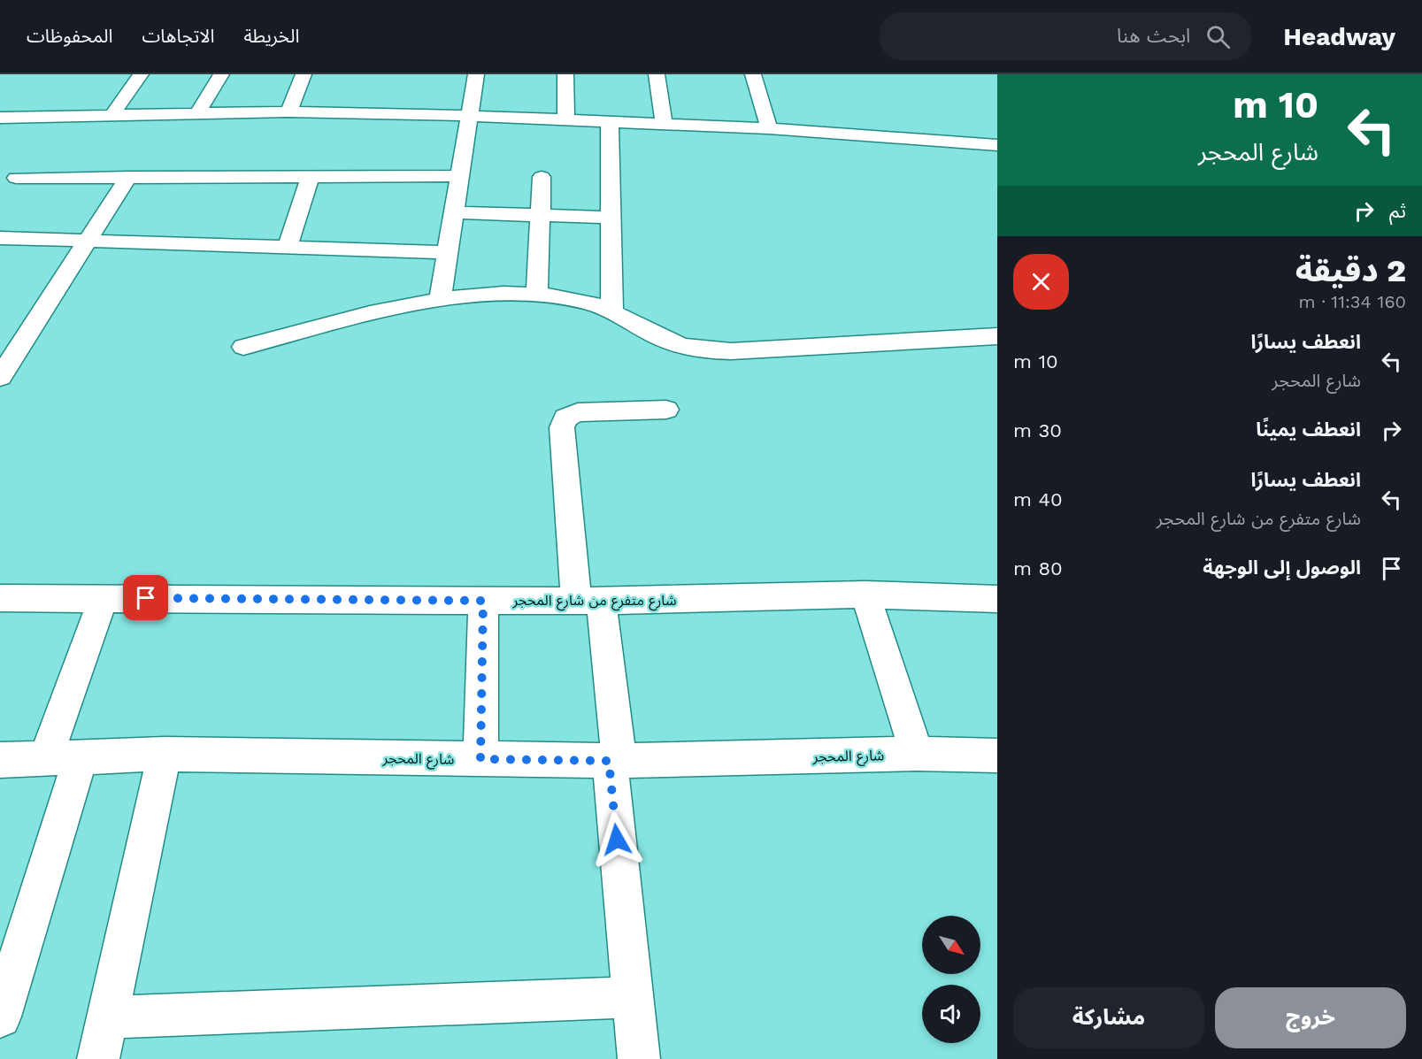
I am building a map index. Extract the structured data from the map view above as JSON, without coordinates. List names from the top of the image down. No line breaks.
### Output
{"streets":{"street":["شارع متفرع من شارع المحجر","شارع المحجر"]},"north":"bottom right","page":{"header":"Headway","search":"ابحث هنا","nav":["الخريطة","الاتجاهات","المحفوظات"],"turn":["10 m","شارع المحجر"],"then":"ثم","heading":["2 دقيقة","160 m · 11:34"],"list":[{"name":"انعطف يسارًا","note":"شارع المحجر","value":"10 m"},{"name":"انعطف يمينًا","value":"30 m"},{"name":"انعطف يسارًا","note":"شارع متفرع من شارع المحجر","value":"40 m"},{"name":"الوصول إلى الوجهة","value":"80 m"}],"buttons":["خروج","مشاركة"]}}
